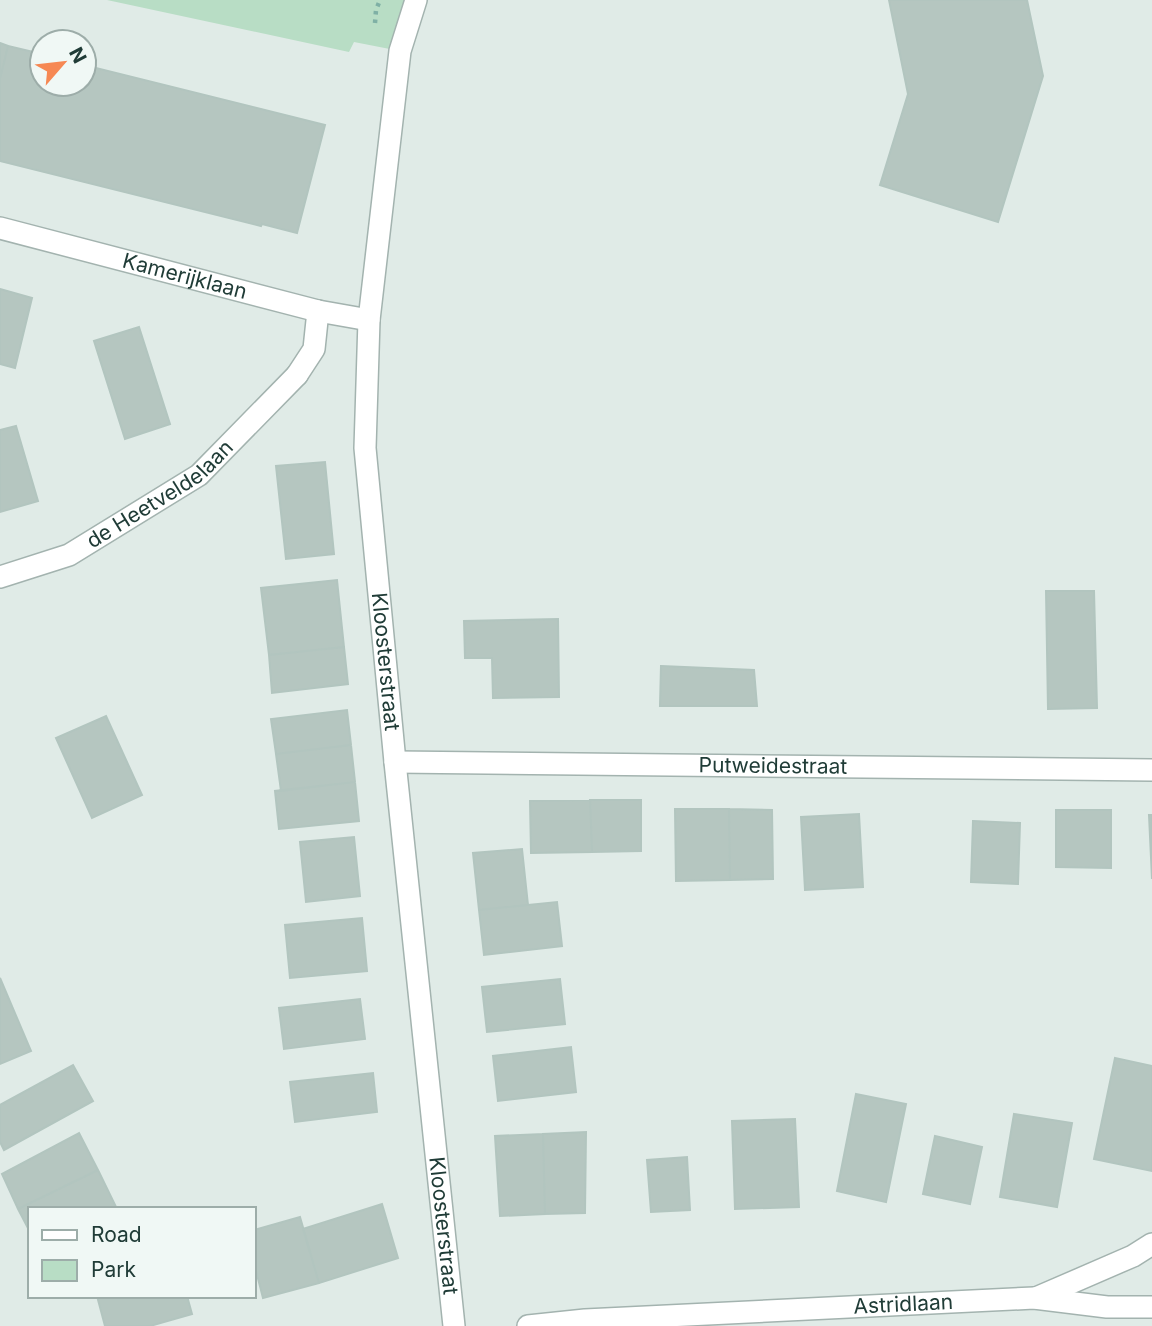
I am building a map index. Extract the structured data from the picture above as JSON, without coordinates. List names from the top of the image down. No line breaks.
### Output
{"streets":{"street":["Kamerijklaan","de Heetveldelaan","Kloosterstraat","Putweidestraat","Astridlaan"]},"crossings":[["Kamerijklaan","de Heetveldelaan"],["Kamerijklaan","Kloosterstraat"],["Kloosterstraat","Putweidestraat"]],"legend":["Road","Park"],"north":"top right"}
